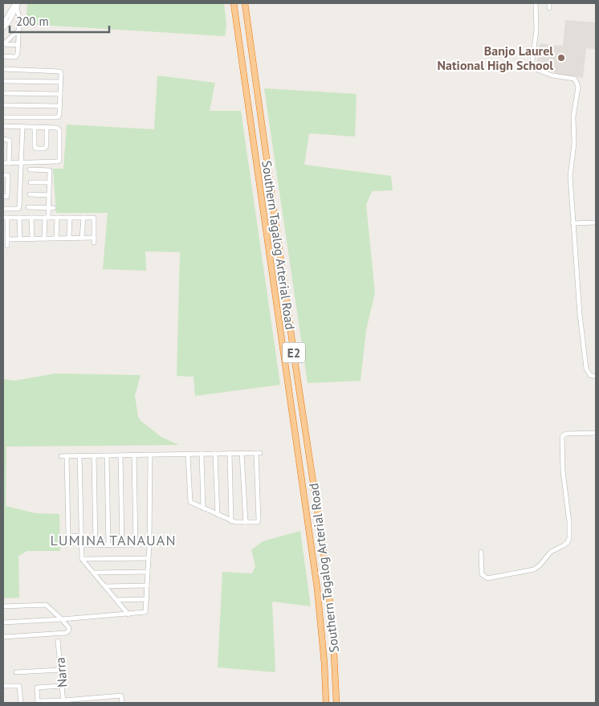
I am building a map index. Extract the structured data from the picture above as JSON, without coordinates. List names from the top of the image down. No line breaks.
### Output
{"streets":{"highway":["Southern Tagalog Arterial Road","E2"],"street":["Narra"]},"districts":["LUMINA TANAUAN"],"places":["Banjo Laurel National High School"],"scale_bar":"200 m"}
